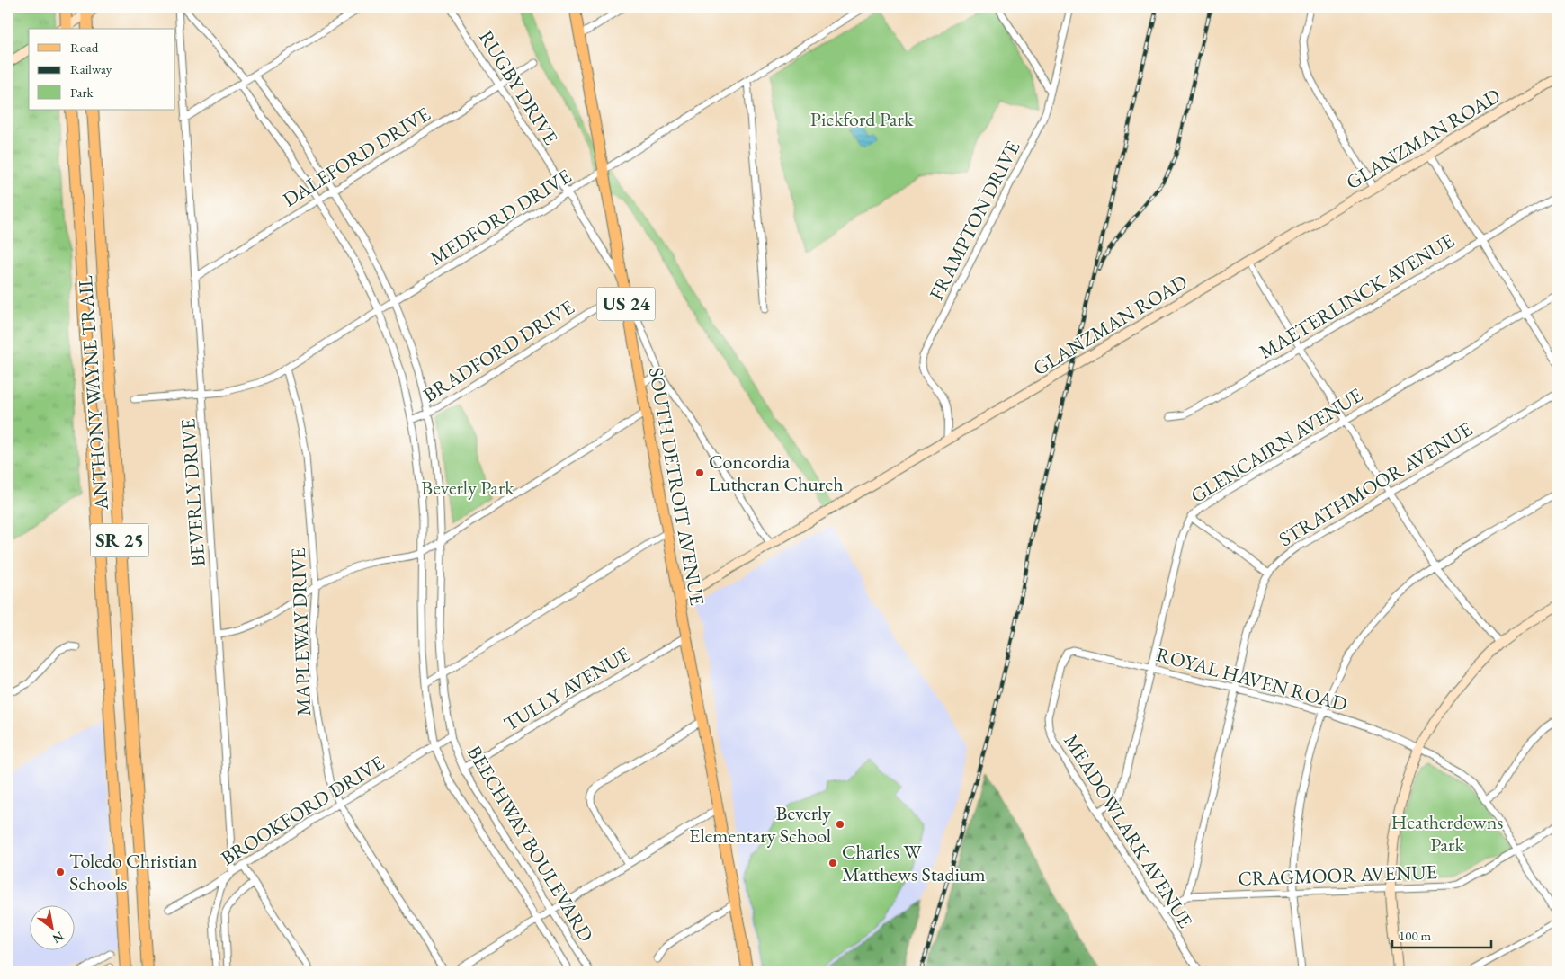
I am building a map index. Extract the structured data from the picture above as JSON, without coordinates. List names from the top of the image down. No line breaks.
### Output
{"streets":{"highway":["ANTHONY WAYNE TRAIL","SR 25"],"main road":["US 24","SOUTH DETROIT AVENUE"],"street":["RUGBY DRIVE","GLANZMAN ROAD","DALEFORD DRIVE","MEDFORD DRIVE","FRAMPTON DRIVE","MAETERLINCK AVENUE","BRADFORD DRIVE","GLENCAIRN AVENUE","STRATHMOOR AVENUE","BEVERLY DRIVE","MAPLEWAY DRIVE","ROYAL HAVEN ROAD","TULLY AVENUE","BROOKFORD DRIVE","MEADOWLARK AVENUE","BEECHWAY BOULEVARD","CRAGMOOR AVENUE"]},"crossings":[["RUGBY DRIVE","GLANZMAN ROAD"],["RUGBY DRIVE","DALEFORD DRIVE"],["RUGBY DRIVE","MEDFORD DRIVE"],["RUGBY DRIVE","SOUTH DETROIT AVENUE"],["GLANZMAN ROAD","FRAMPTON DRIVE"],["GLANZMAN ROAD","SOUTH DETROIT AVENUE"],["DALEFORD DRIVE","BEVERLY DRIVE"],["DALEFORD DRIVE","BEECHWAY BOULEVARD"],["MEDFORD DRIVE","SOUTH DETROIT AVENUE"],["MEDFORD DRIVE","BEVERLY DRIVE"],["MEDFORD DRIVE","MAPLEWAY DRIVE"],["MEDFORD DRIVE","BEECHWAY BOULEVARD"],["BRADFORD DRIVE","SOUTH DETROIT AVENUE"],["BRADFORD DRIVE","BEECHWAY BOULEVARD"],["GLENCAIRN AVENUE","ROYAL HAVEN ROAD"],["GLENCAIRN AVENUE","MEADOWLARK AVENUE"],["STRATHMOOR AVENUE","ROYAL HAVEN ROAD"],["STRATHMOOR AVENUE","CRAGMOOR AVENUE"],["SOUTH DETROIT AVENUE","TULLY AVENUE"],["BEVERLY DRIVE","BROOKFORD DRIVE"],["MAPLEWAY DRIVE","BROOKFORD DRIVE"],["ROYAL HAVEN ROAD","MEADOWLARK AVENUE"],["ROYAL HAVEN ROAD","CRAGMOOR AVENUE"],["TULLY AVENUE","BEECHWAY BOULEVARD"],["BROOKFORD DRIVE","BEECHWAY BOULEVARD"],["MEADOWLARK AVENUE","CRAGMOOR AVENUE"]],"parks":["Pickford Park","Beverly Park","Heatherdowns Park"],"places":["Concordia Lutheran Church","Beverly Elementary School","Charles W Matthews Stadium","Toledo Christian Schools"],"legend":["Road","Railway","Park"],"scale_bar":"100 m","north":"bottom right"}
